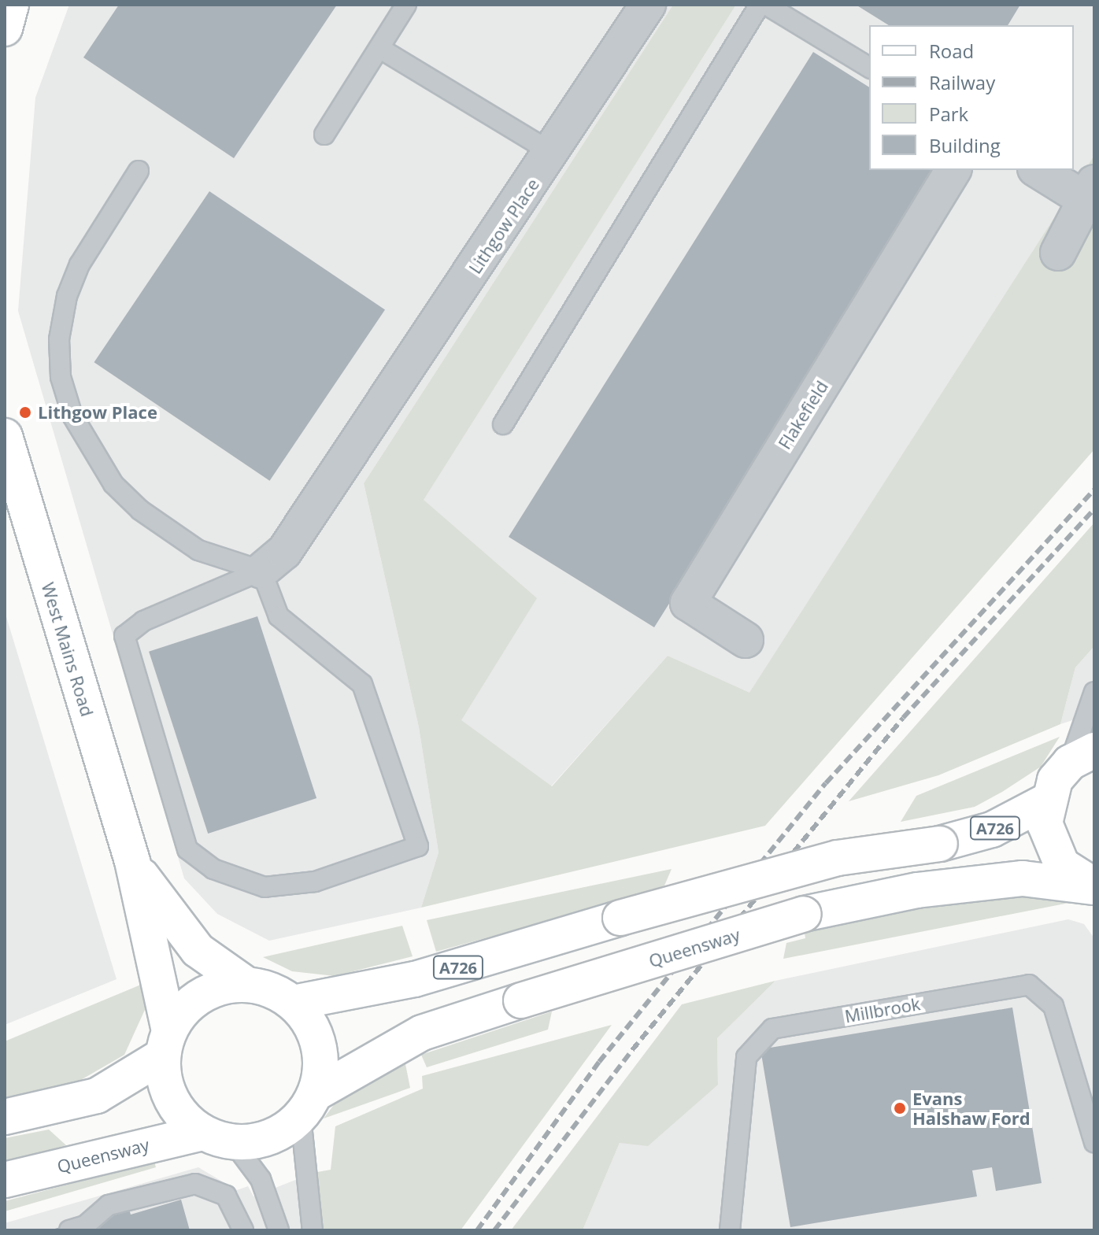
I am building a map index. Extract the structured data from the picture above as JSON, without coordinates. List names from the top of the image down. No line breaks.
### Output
{"streets":{"main road":["West Mains Road","A726","Queensway"],"street":["Lithgow Place","Flakefield"],"lane":["Millbrook"]},"crossings":[["West Mains Road","A726"],["West Mains Road","Queensway"],["A726","Queensway"]],"places":["Lithgow Place","Evans Halshaw Ford"],"legend":["Road","Railway","Park","Building"]}
